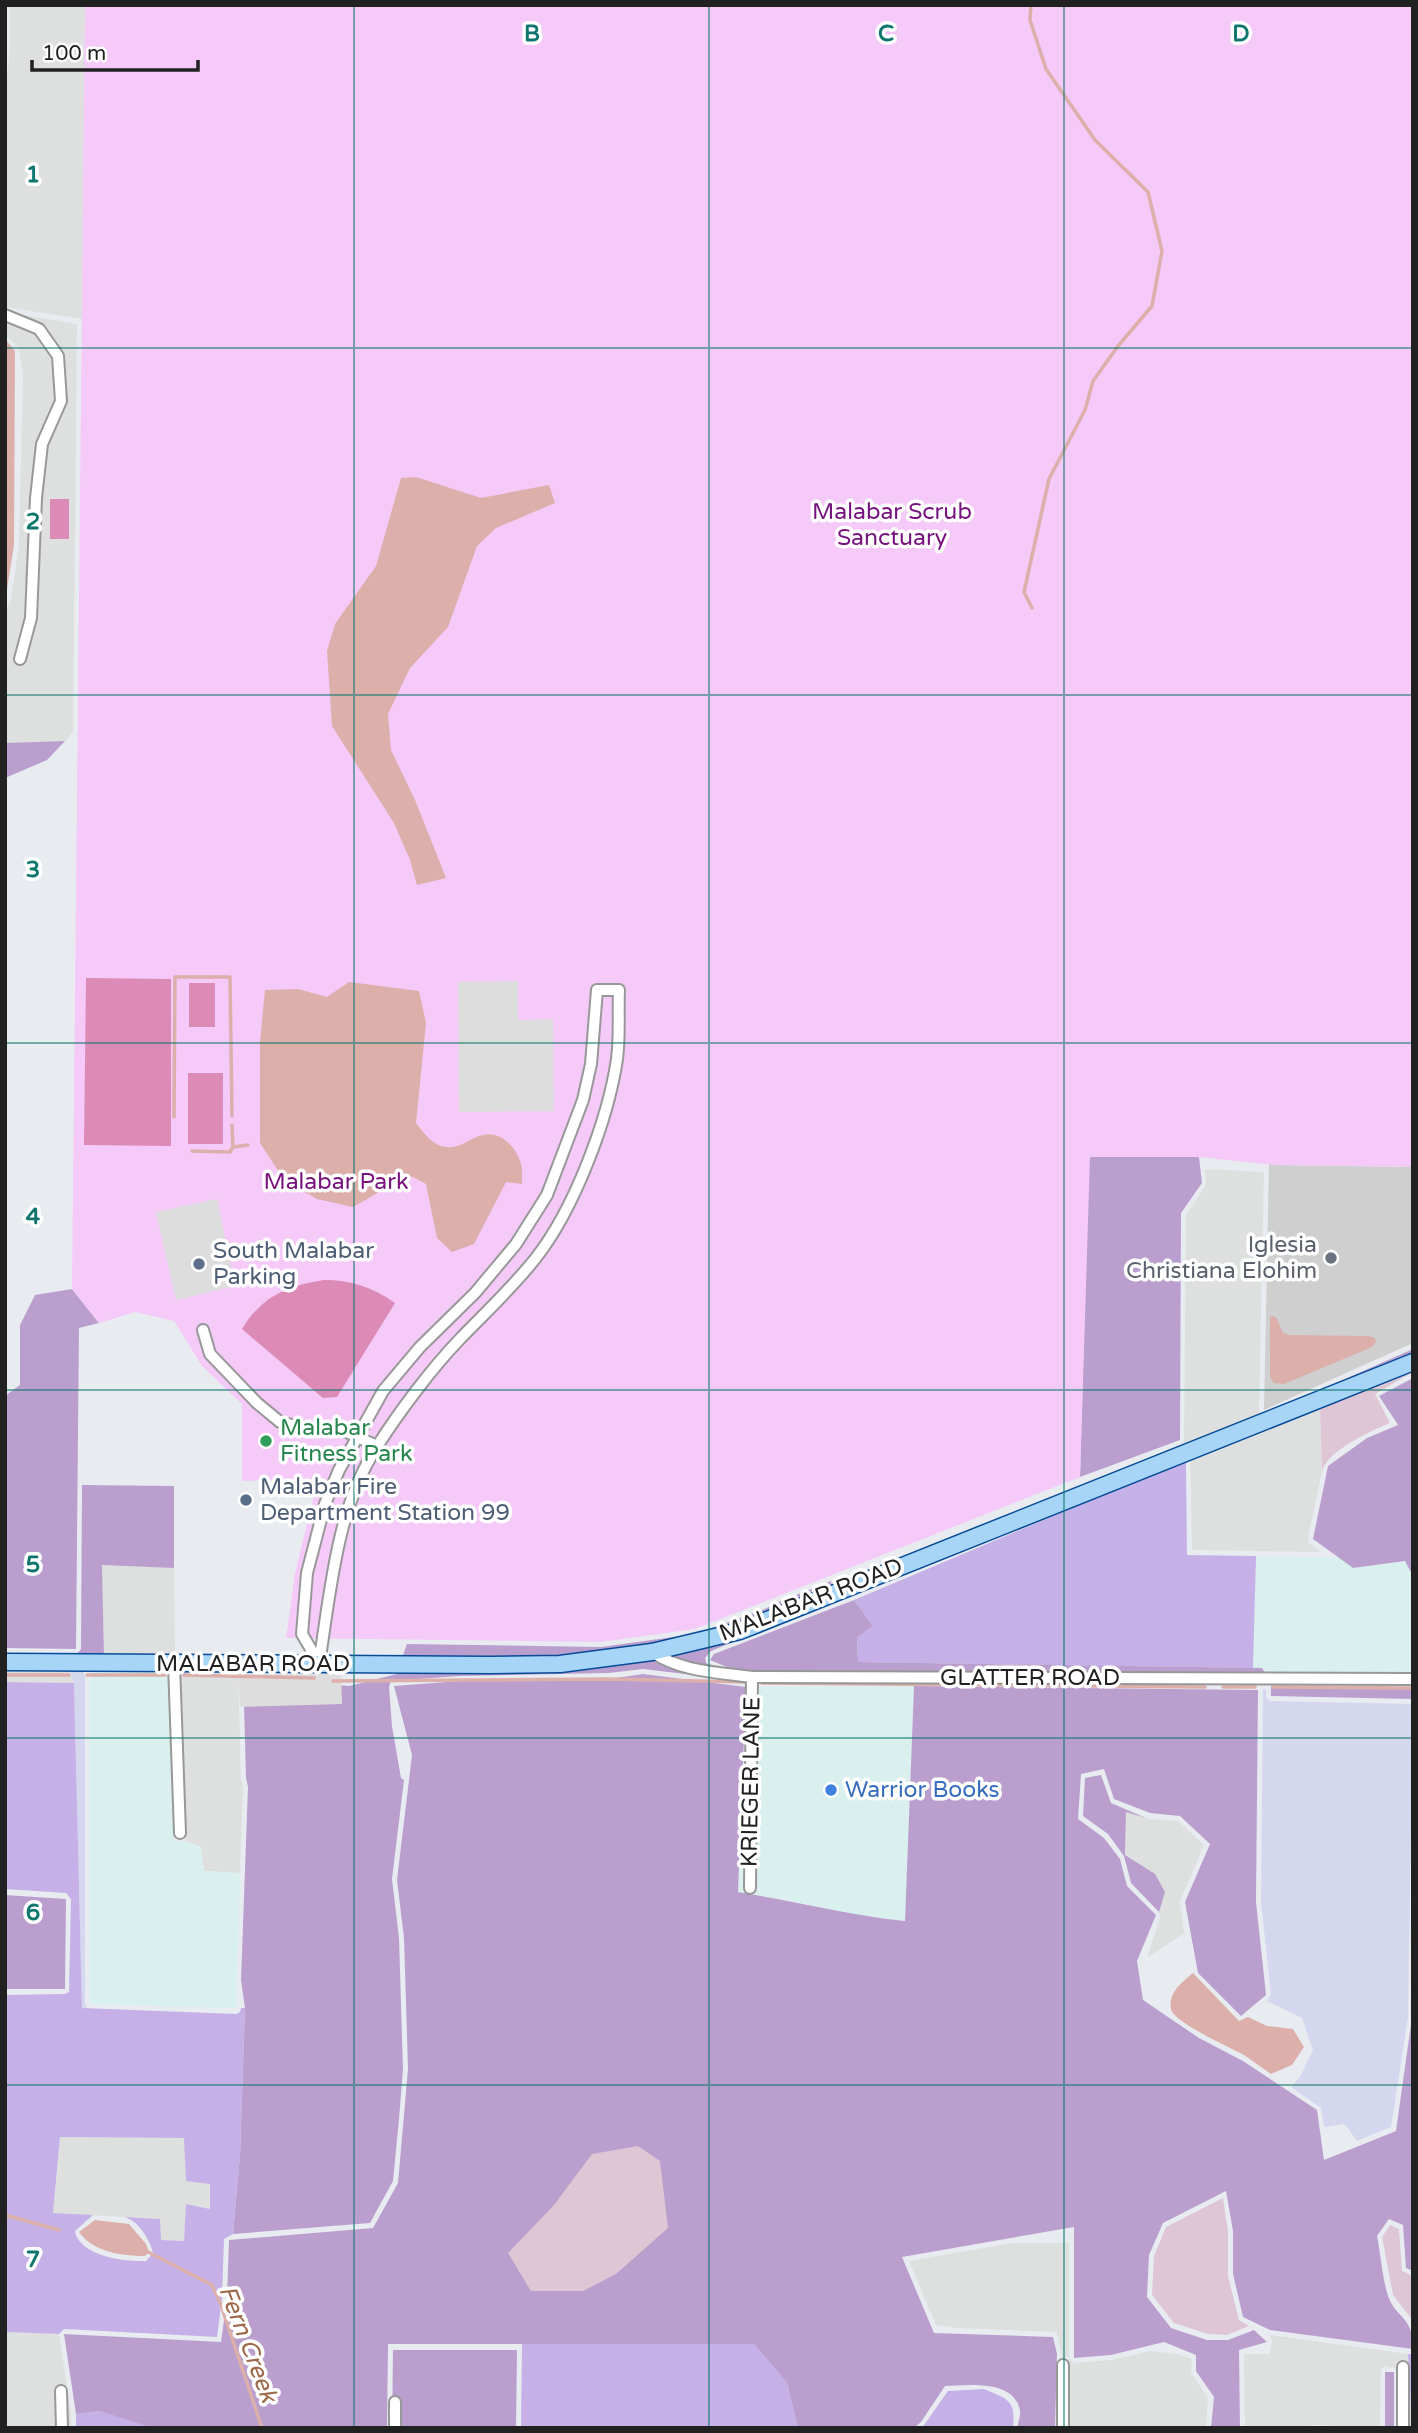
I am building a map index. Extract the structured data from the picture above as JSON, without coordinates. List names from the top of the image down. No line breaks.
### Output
{"streets":{"main road":["MALABAR ROAD"],"street":["GLATTER ROAD","KRIEGER LANE"]},"crossings":[["MALABAR ROAD","GLATTER ROAD"],["GLATTER ROAD","KRIEGER LANE"]],"water":["Fern Creek"],"parks":["Malabar Scrub Sanctuary","Malabar Park"],"places":["Iglesia Christiana Elohim","South Malabar Parking","Malabar Fitness Park","Malabar Fire Department Station 99","Warrior Books"],"scale_bar":"100 m","grid":{"columns":["B","C","D"],"rows":["1","2","3","4","5","6","7"]}}
